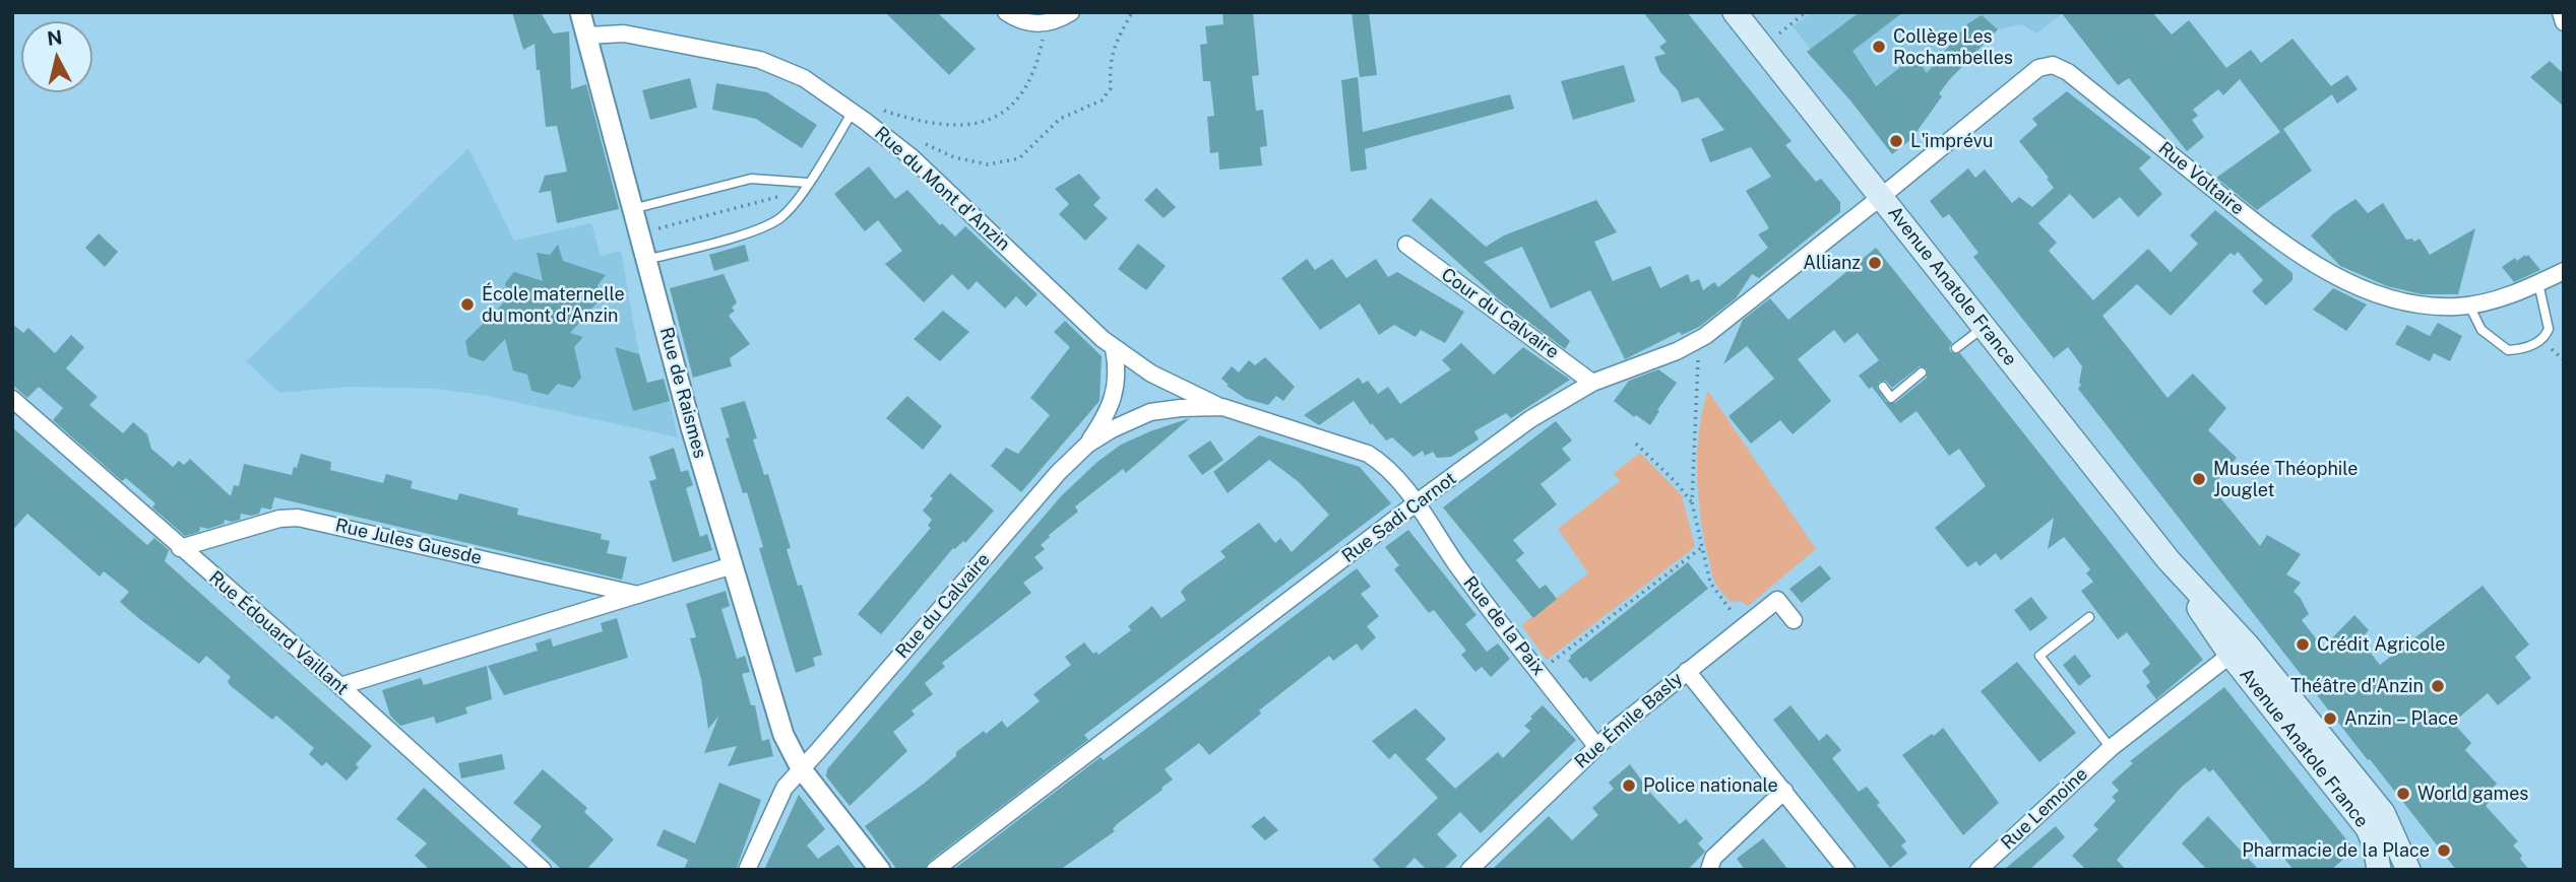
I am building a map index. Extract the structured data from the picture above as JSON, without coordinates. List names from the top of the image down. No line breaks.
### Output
{"streets":{"main road":["Avenue Anatole France"],"street":["Rue Voltaire","Rue du Mont d'Anzin","Cour du Calvaire","Rue de Raismes","Rue Sadi Carnot","Rue Jules Guesde","Rue du Calvaire","Rue de la Paix","Rue Édouard Vaillant","Rue Émile Basly","Rue Lemoine"]},"crossings":[["Rue Voltaire","Avenue Anatole France"],["Rue Voltaire","Rue Sadi Carnot"],["Rue du Mont d'Anzin","Rue de Raismes"],["Rue du Mont d'Anzin","Rue du Calvaire"],["Avenue Anatole France","Rue Sadi Carnot"],["Avenue Anatole France","Rue Lemoine"],["Cour du Calvaire","Rue Sadi Carnot"],["Rue de Raismes","Rue du Calvaire"],["Rue Sadi Carnot","Rue du Calvaire"],["Rue Sadi Carnot","Rue de la Paix"],["Rue Jules Guesde","Rue Édouard Vaillant"],["Rue du Calvaire","Rue de la Paix"],["Rue de la Paix","Rue Émile Basly"]],"places":["Collège Les Rochambelles","L'imprévu","Allianz","École maternelle du mont d'Anzin","Musée Théophile Jouglet","Crédit Agricole","Théâtre d'Anzin","Anzin – Place","Police nationale","World games","Pharmacie de la Place"],"north":"top"}
